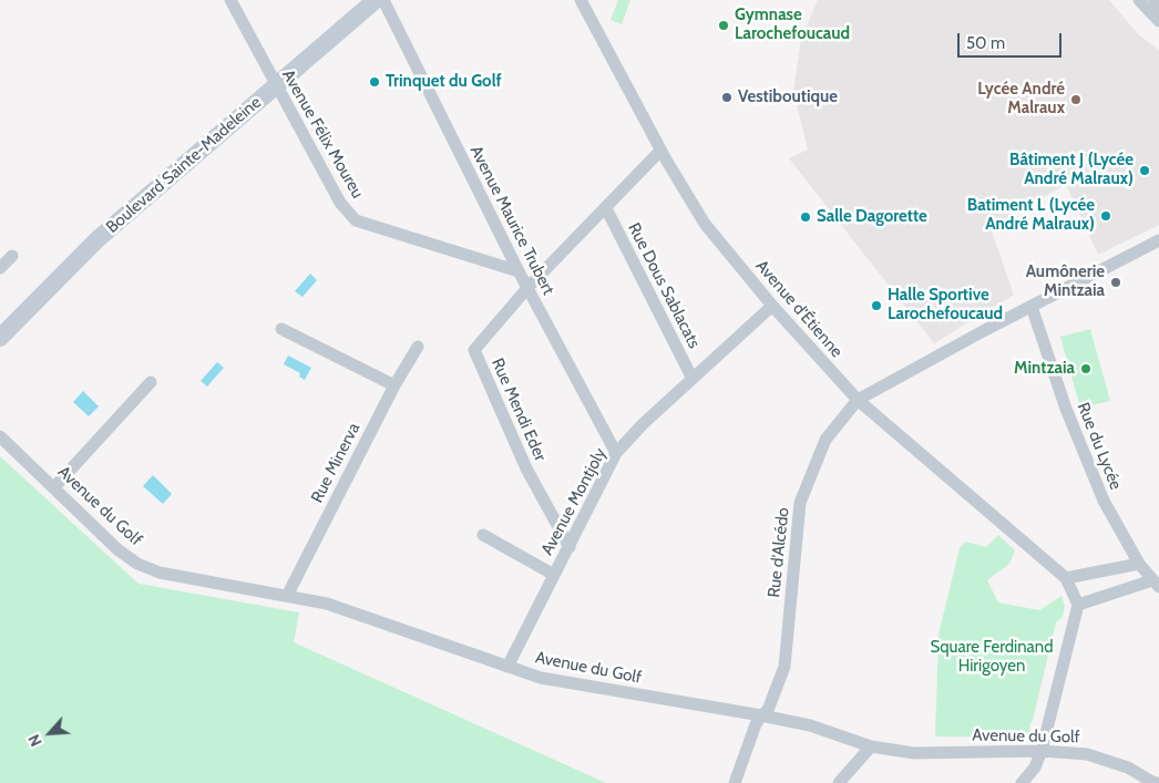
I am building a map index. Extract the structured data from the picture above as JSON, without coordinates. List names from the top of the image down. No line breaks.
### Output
{"streets":{"street":["Avenue Félix Moureu","Boulevard Sainte-Madeleine","Avenue Maurice Trubert","Rue Dous Sablacats","Avenue d'Étienne","Rue Mendi Eder","Rue du Lycée","Rue Minerva","Avenue Montjoly","Avenue du Golf","Rue d'Alcédo"]},"crossings":[["Avenue Félix Moureu","Boulevard Sainte-Madeleine"],["Avenue Félix Moureu","Avenue Maurice Trubert"],["Avenue Maurice Trubert","Rue Mendi Eder"],["Avenue Maurice Trubert","Avenue Montjoly"],["Rue Dous Sablacats","Rue Mendi Eder"],["Rue Dous Sablacats","Avenue Montjoly"],["Avenue d'Étienne","Rue Mendi Eder"],["Avenue d'Étienne","Avenue Montjoly"],["Avenue d'Étienne","Rue d'Alcédo"],["Rue Mendi Eder","Avenue Montjoly"],["Rue du Lycée","Rue d'Alcédo"],["Rue Minerva","Avenue du Golf"],["Avenue Montjoly","Avenue du Golf"],["Avenue du Golf","Rue d'Alcédo"]],"parks":["Square Ferdinand Hirigoyen"],"places":["Gymnase Larochefoucaud","Trinquet du Golf","Vestiboutique","Lycée André Malraux","Bâtiment J (Lycée André Malraux)","Batiment L (Lycée André Malraux)","Salle Dagorette","Aumônerie Mintzaia","Halle Sportive Larochefoucaud","Mintzaia"],"scale_bar":"50 m","north":"bottom left"}
